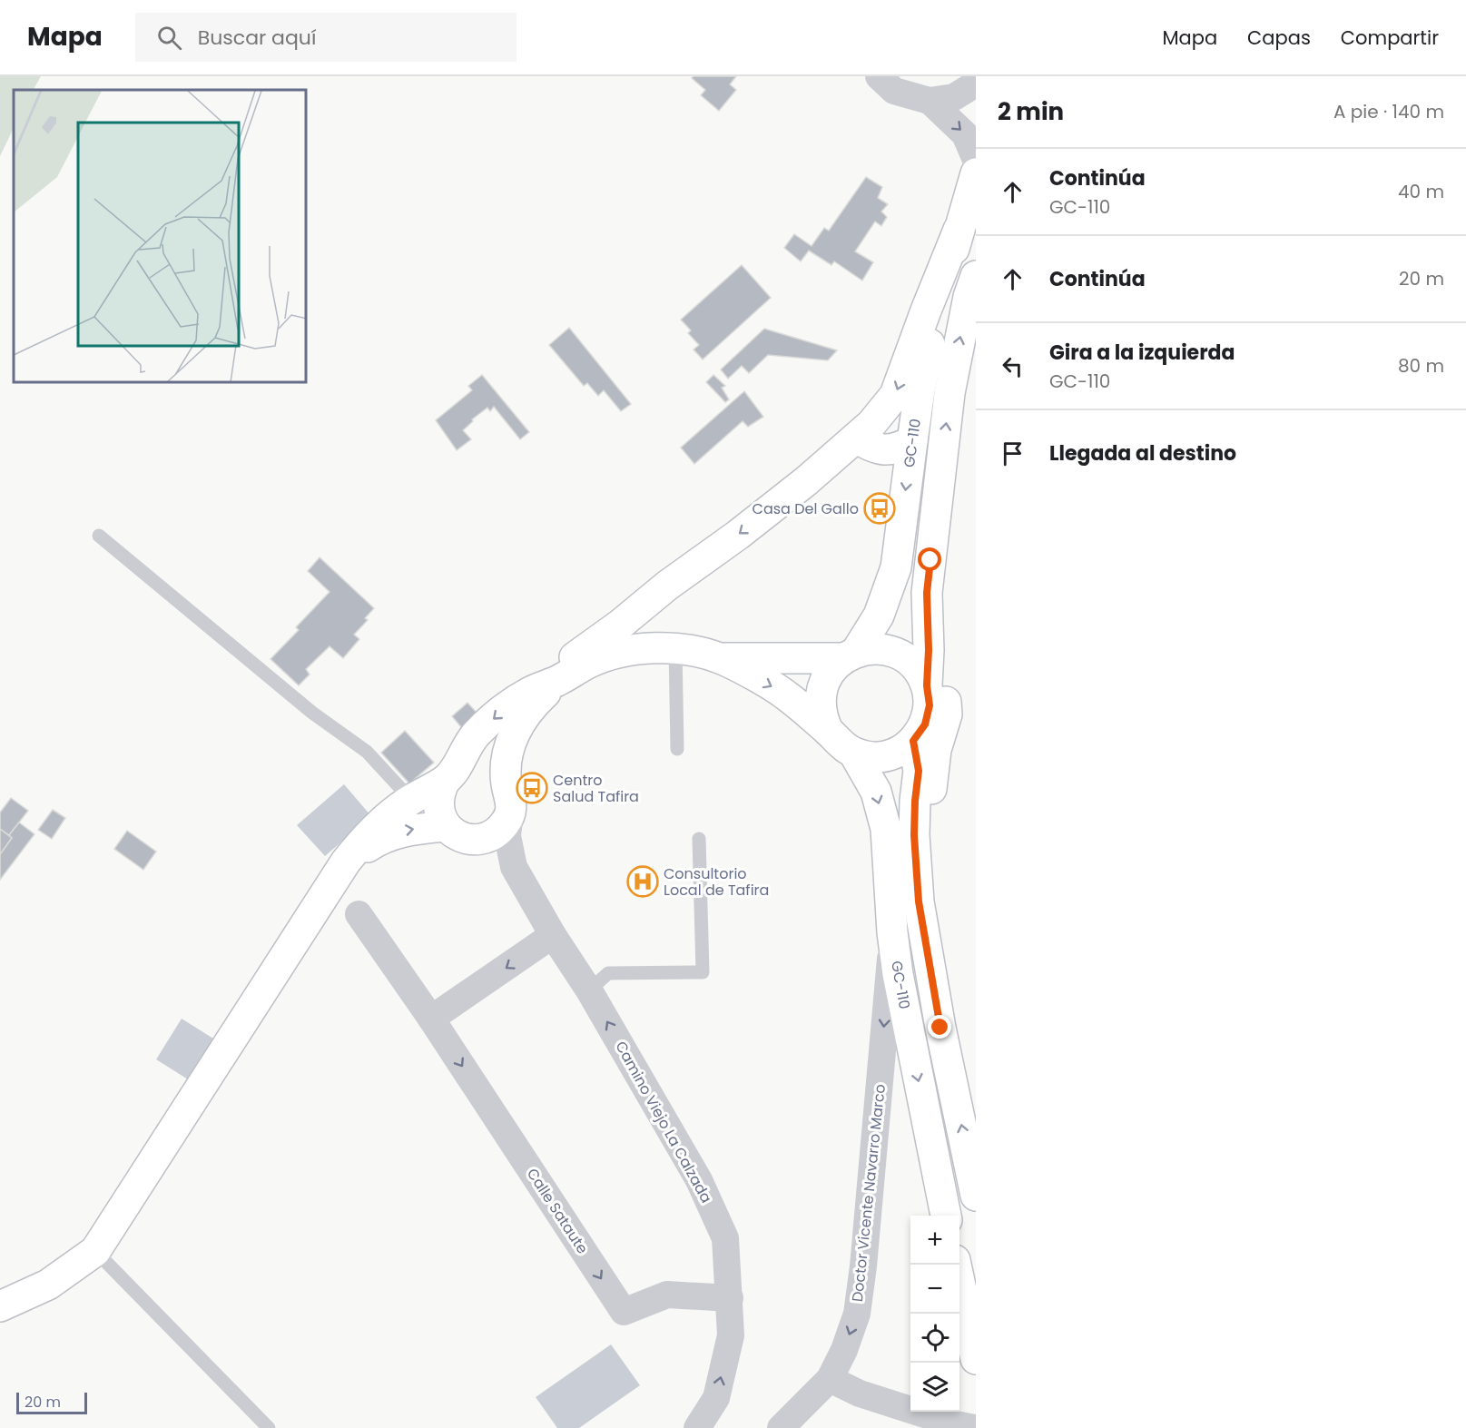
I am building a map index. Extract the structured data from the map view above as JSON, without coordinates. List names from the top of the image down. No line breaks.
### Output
{"streets":{"main road":["GC-110"],"street":["Camino Viejo La Calzada","Doctor Vicente Navarro Marco","Calle Sataute"]},"crossings":[["GC-110","Doctor Vicente Navarro Marco"],["Camino Viejo La Calzada","Calle Sataute"]],"one_way":["Camino Viejo La Calzada","Doctor Vicente Navarro Marco","Calle Sataute"],"places":{"bus stop":["Casa Del Gallo","Centro Salud Tafira"],"hospital":["Consultorio Local de Tafira"]},"scale_bar":"20 m","page":{"header":"Mapa","search":"Buscar aquí","nav":["Mapa","Capas","Compartir"],"heading":["2 min","A pie · 140 m"],"list":[["Continúa","GC-110","40 m"],["Continúa","20 m"],["Gira a la izquierda","GC-110","80 m"],"Llegada al destino"],"map_buttons":["+","−"],"scale":"20 m"}}
